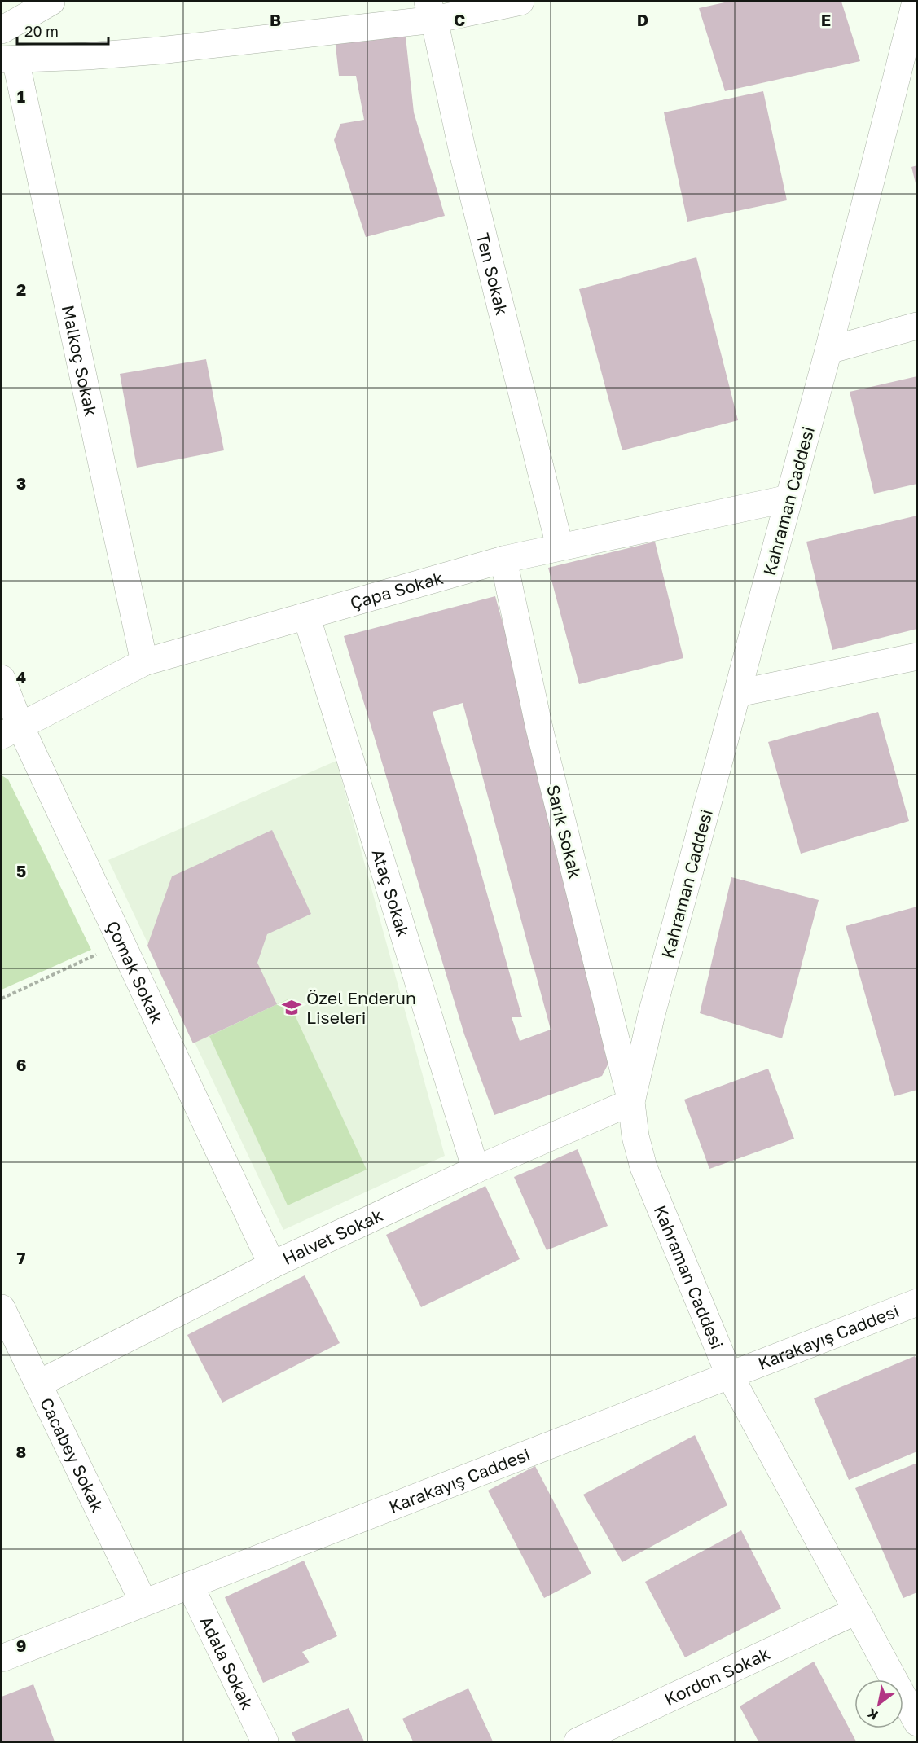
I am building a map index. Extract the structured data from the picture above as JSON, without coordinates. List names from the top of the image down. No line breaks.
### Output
{"streets":{"street":["Ten Sokak","Malkoç Sokak","Kahraman Caddesi","Çapa Sokak","Sarık Sokak","Ataç Sokak","Çomak Sokak","Halvet Sokak","Karakayış Caddesi","Cacabey Sokak","Adala Sokak","Kordon Sokak"]},"crossings":[["Ten Sokak","Çapa Sokak"],["Malkoç Sokak","Çapa Sokak"],["Kahraman Caddesi","Çapa Sokak"],["Kahraman Caddesi","Sarık Sokak"],["Kahraman Caddesi","Halvet Sokak"],["Kahraman Caddesi","Karakayış Caddesi"],["Kahraman Caddesi","Kordon Sokak"],["Çapa Sokak","Sarık Sokak"],["Çapa Sokak","Ataç Sokak"],["Çapa Sokak","Çomak Sokak"],["Sarık Sokak","Halvet Sokak"],["Ataç Sokak","Halvet Sokak"],["Çomak Sokak","Halvet Sokak"],["Halvet Sokak","Cacabey Sokak"],["Karakayış Caddesi","Cacabey Sokak"],["Karakayış Caddesi","Adala Sokak"]],"places":{"school or university":["Özel Enderun Liseleri"]},"scale_bar":"20 m","north":"bottom left","grid":{"columns":["B","C","D","E"],"rows":["1","2","3","4","5","6","7","8","9"]}}
